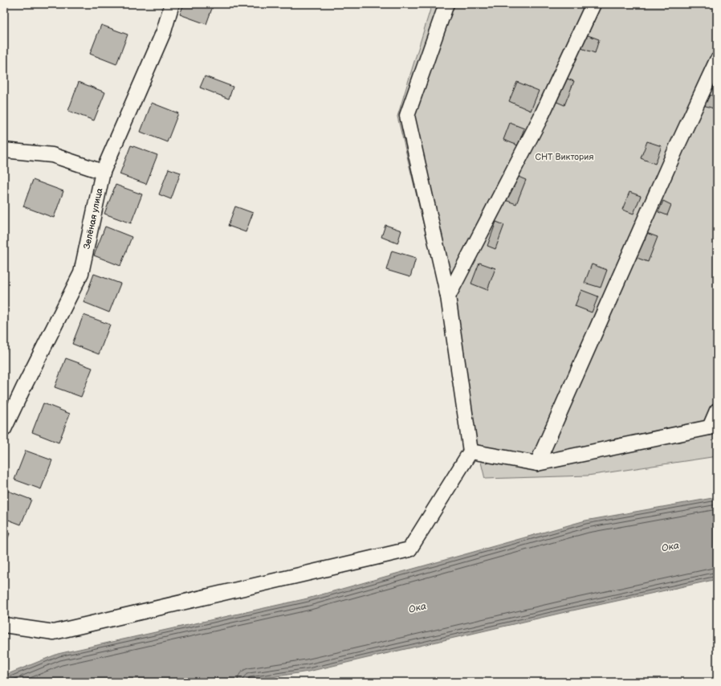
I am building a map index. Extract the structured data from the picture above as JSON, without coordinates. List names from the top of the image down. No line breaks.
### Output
{"streets":{"street":["Зелёная улица"]},"water":["Ока"],"parks":["СНТ Виктория"]}
